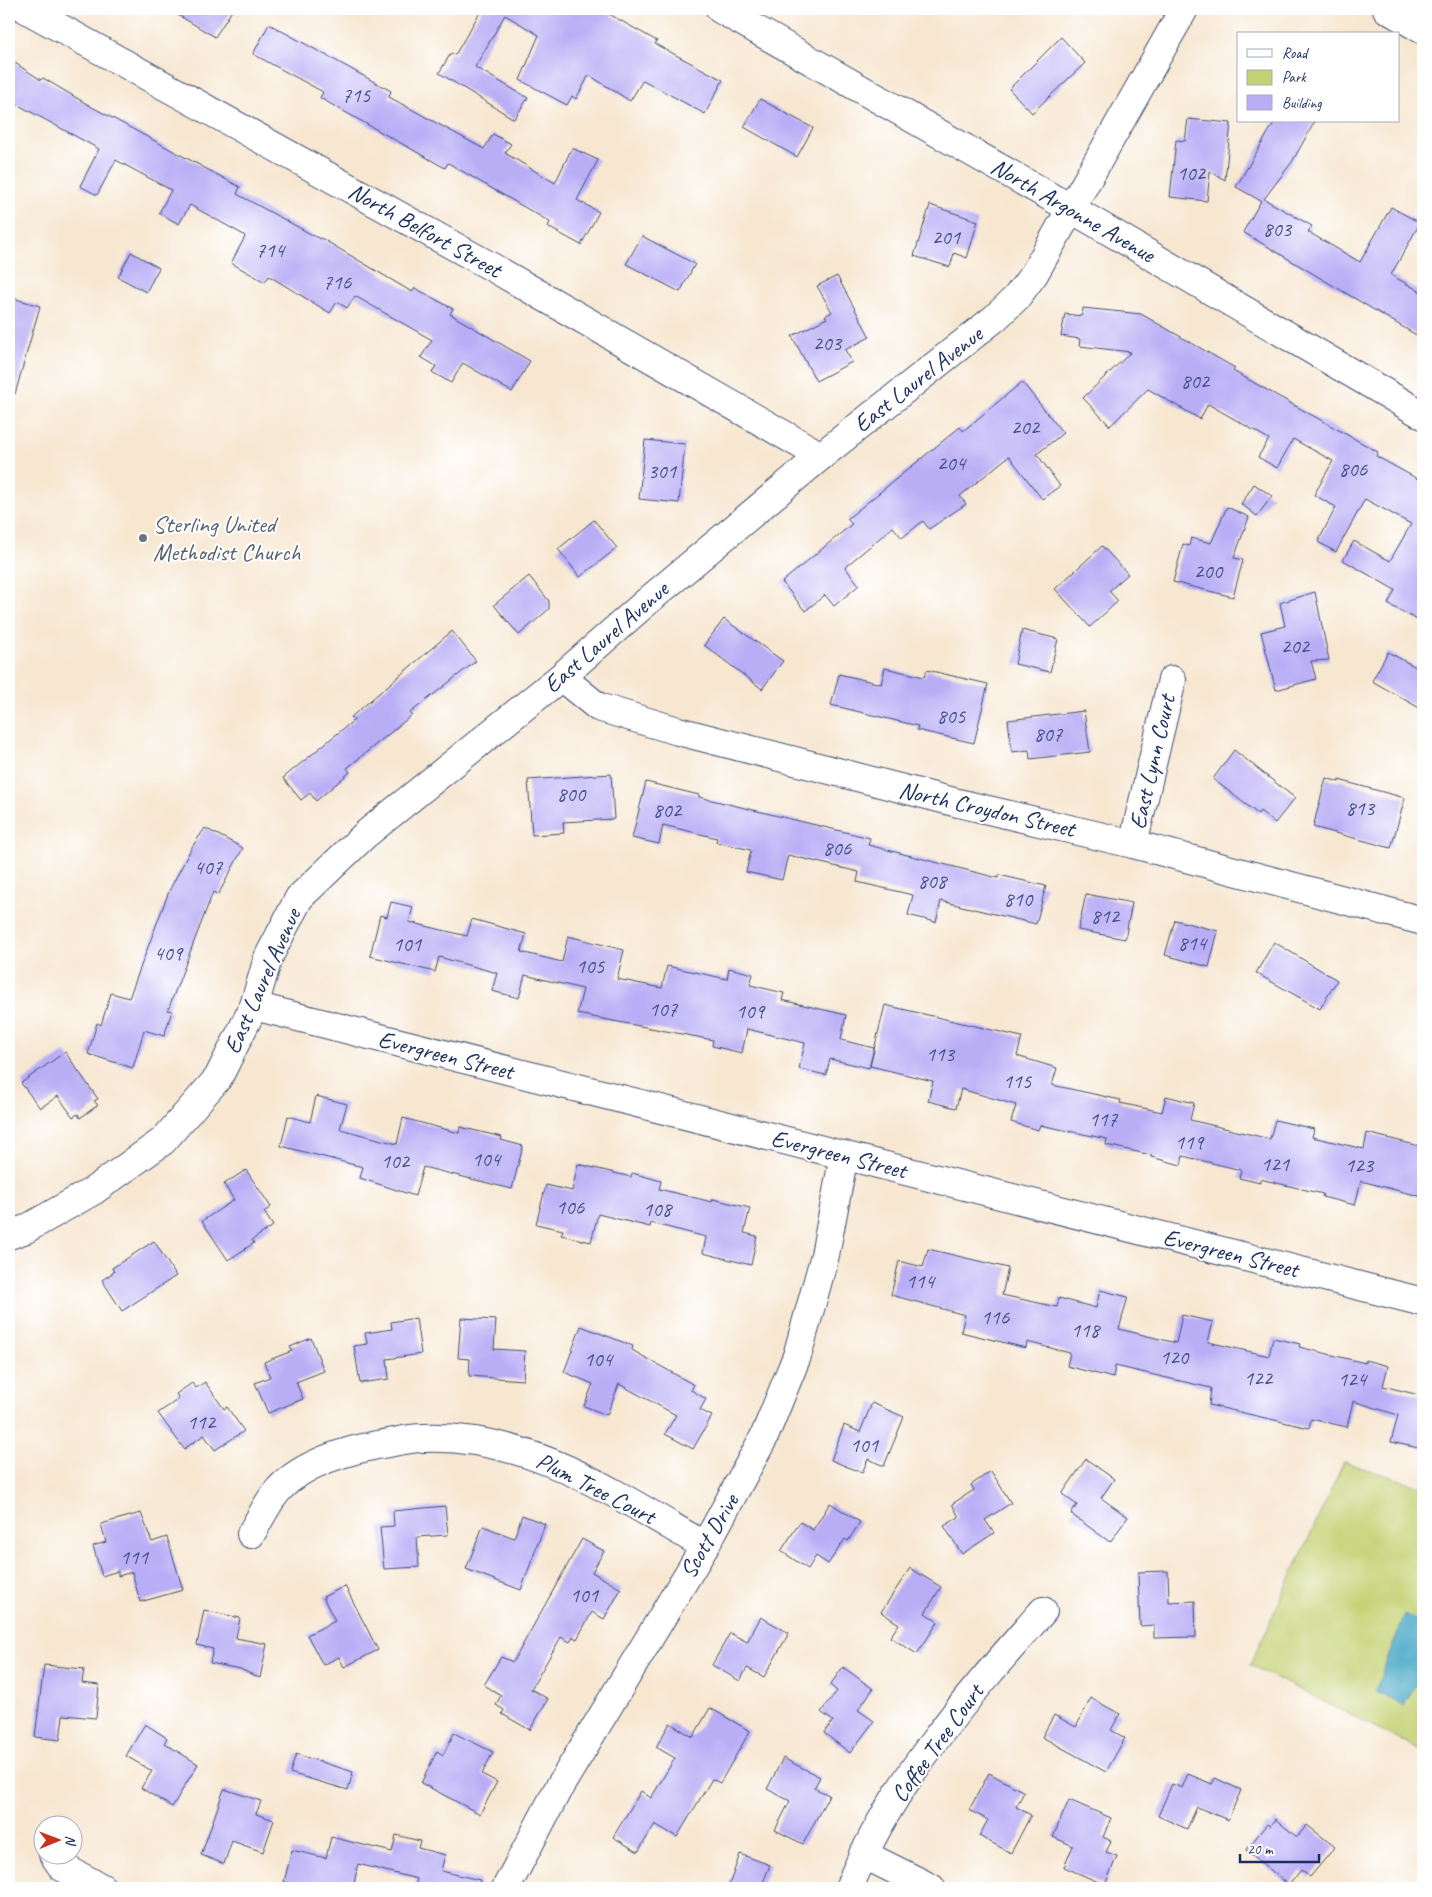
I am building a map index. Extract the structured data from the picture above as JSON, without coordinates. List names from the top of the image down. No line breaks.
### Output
{"streets":{"street":["North Argonne Avenue","North Belfort Street","East Laurel Avenue","East Lynn Court","North Croydon Street","Evergreen Street","Plum Tree Court","Scott Drive","Coffee Tree Court"]},"crossings":[["North Argonne Avenue","East Laurel Avenue"],["North Belfort Street","East Laurel Avenue"],["East Laurel Avenue","North Croydon Street"],["East Laurel Avenue","Evergreen Street"],["East Lynn Court","North Croydon Street"],["Evergreen Street","Scott Drive"],["Plum Tree Court","Scott Drive"]],"places":["Sterling United Methodist Church"],"house_numbers":["715","102","803","201","714","716","203","802","202","204","806","301","200","202","805","807","800","813","802","806","407","808","810","812","814","101","409","105","107","109","113","115","117","119","104","102","121","123","106","108","114","116","118","120","104","122","124","112","101","111","101"],"legend":["Road","Park","Building"],"scale_bar":"20 m","north":"right"}
